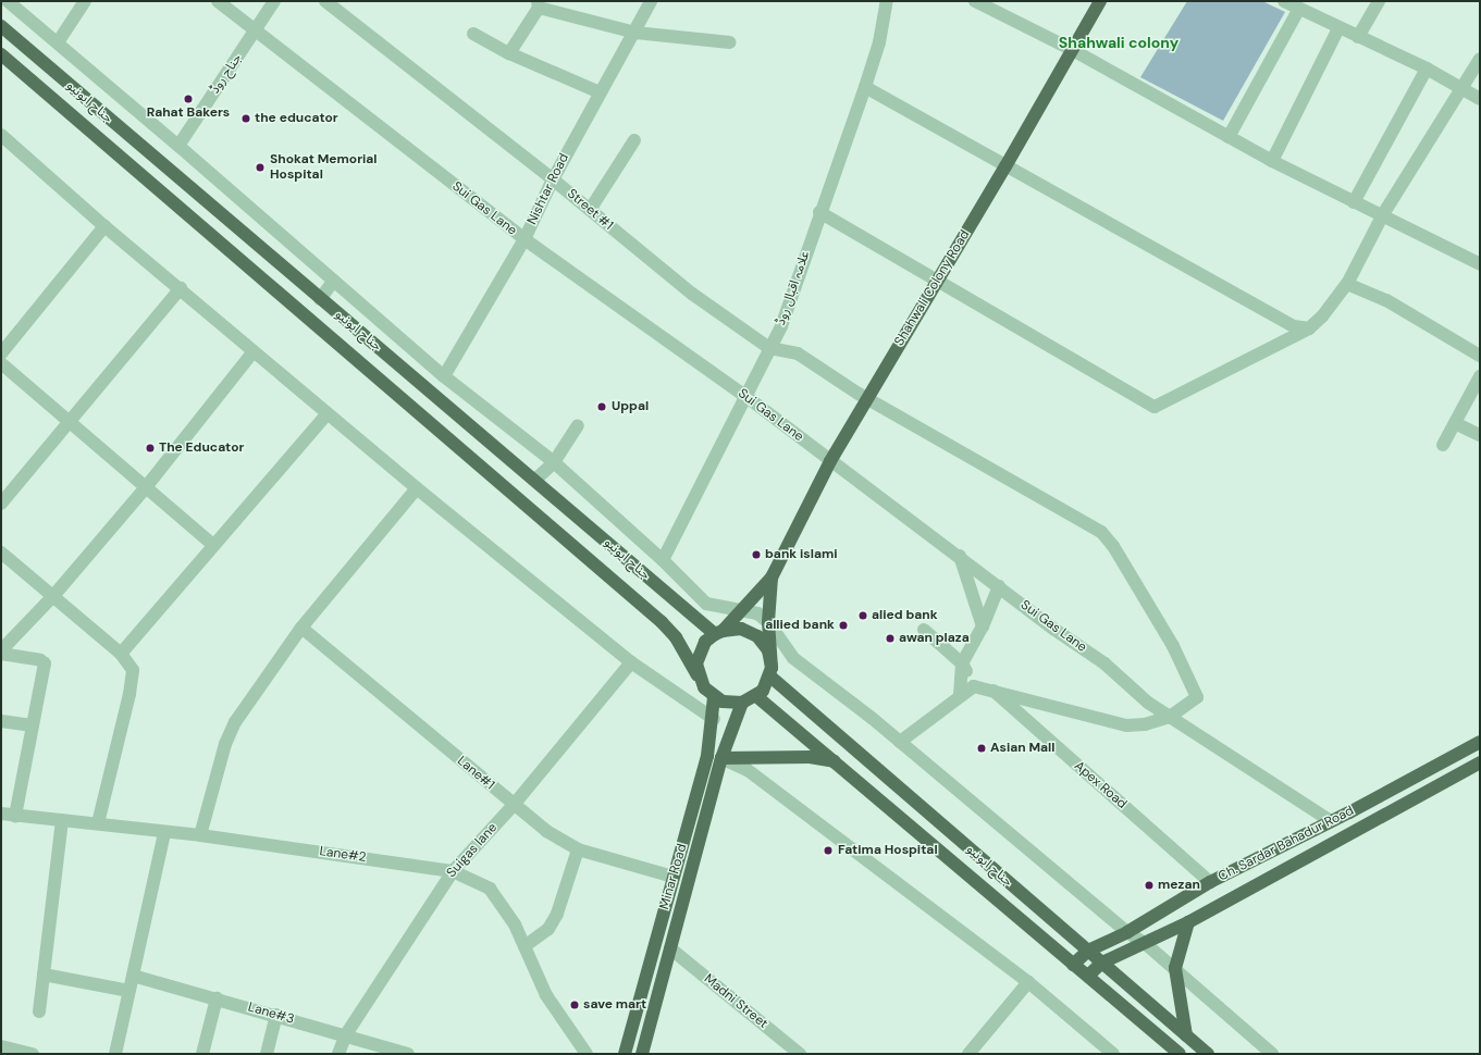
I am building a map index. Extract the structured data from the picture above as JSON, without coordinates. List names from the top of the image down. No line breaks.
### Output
{"streets":{"main road":["جناح ایونیو","Shahwali Colony Road","Ch. Sardar Bahadur Road","Minar Road"],"street":["جناح روڈ","Nishtar Road","Sui Gas Lane","Street #1","علامہ اقبال روڈ","Lane#1","Apex Road","Suigas lane","Lane#2","Madni Street","Lane#3"]},"crossings":[["جناح روڈ","Sui Gas Lane"],["جناح ایونیو","Shahwali Colony Road"],["جناح ایونیو","Ch. Sardar Bahadur Road"],["جناح ایونیو","Minar Road"],["Nishtar Road","Sui Gas Lane"],["Nishtar Road","Street #1"],["Sui Gas Lane","Street #1"],["Sui Gas Lane","علامہ اقبال روڈ"],["Sui Gas Lane","Shahwali Colony Road"],["Sui Gas Lane","Ch. Sardar Bahadur Road"],["Street #1","علامہ اقبال روڈ"],["Street #1","Shahwali Colony Road"],["Shahwali Colony Road","Minar Road"],["Lane#1","Suigas lane"],["Lane#1","Minar Road"],["Apex Road","Ch. Sardar Bahadur Road"],["Suigas lane","Lane#2"],["Suigas lane","Lane#3"],["Minar Road","Madni Street"]],"districts":["Shahwali colony"],"places":["Rahat Bakers","the educator","Shokat Memorial Hospital","Uppal","The Educator","bank islami","alied bank","allied bank","awan plaza","Asian Mall","Fatima Hospital","mezan","save mart"]}
